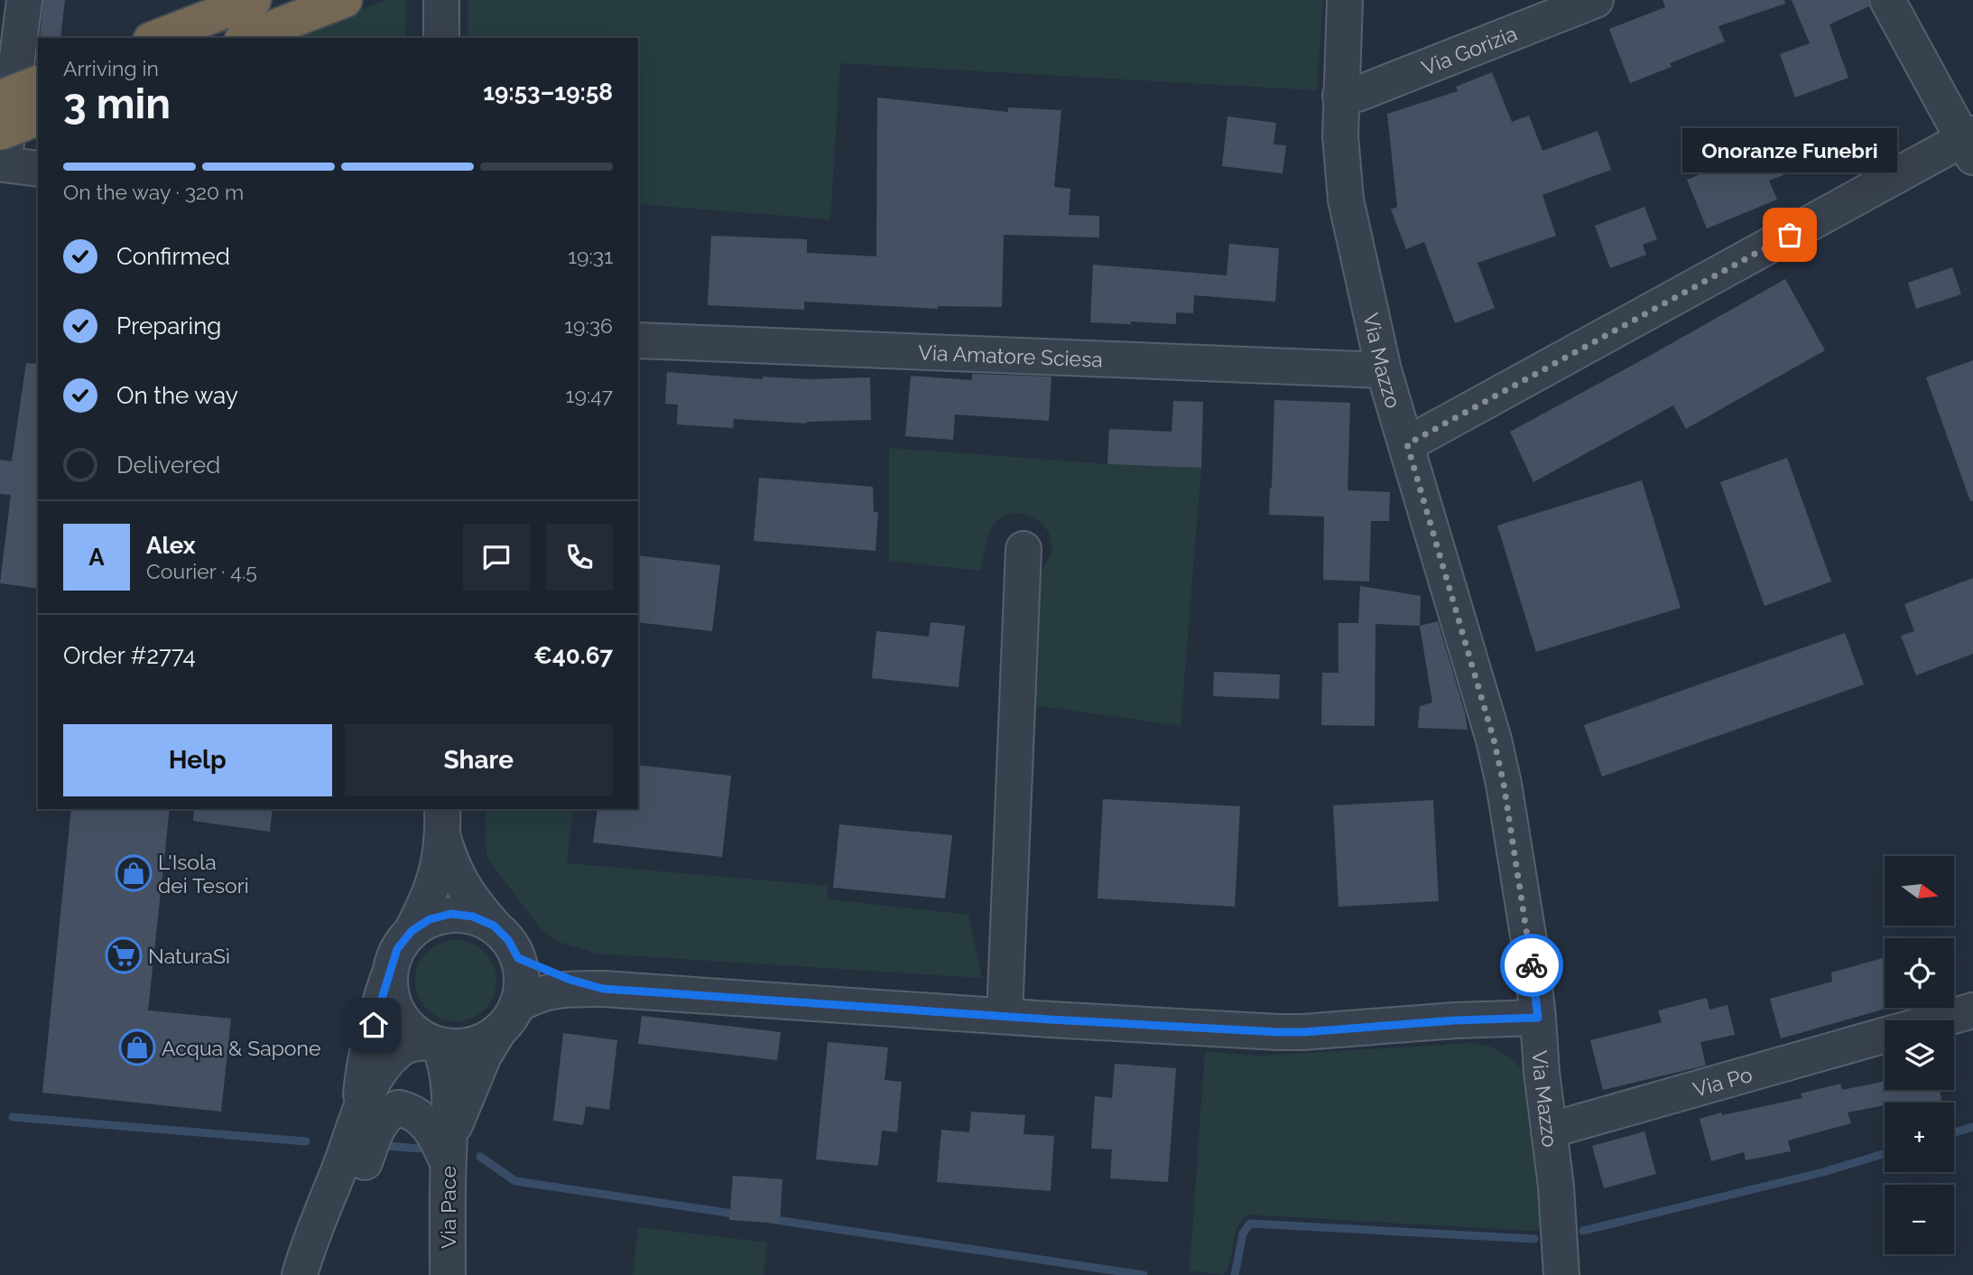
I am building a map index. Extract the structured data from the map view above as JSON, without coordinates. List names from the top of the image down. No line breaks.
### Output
{"streets":{"street":["Via Gorizia","Via Amatore Sciesa","Via Mazzo","Via Po","Via Pace"]},"crossings":[["Via Gorizia","Via Mazzo"],["Via Amatore Sciesa","Via Mazzo"],["Via Mazzo","Via Po"]],"places":{"other":["Onoranze Funebri"],"shop":["L'Isola dei Tesori","Acqua & Sapone"],"supermarket":["NaturaSì"]},"north":"right","page":{"heading":["3 min","Arriving in","19:53–19:58"],"panel":["Alex","Courier · 4.5","Order #2774","€40.67"],"bubble":"Onoranze Funebri","bar":"On the way · 320 m","list":[["Confirmed","19:31"],["Preparing","19:36"],["On the way","19:47"],"Delivered"],"round":"A","buttons":["Help","Share"],"map_buttons":["+","−"]}}
